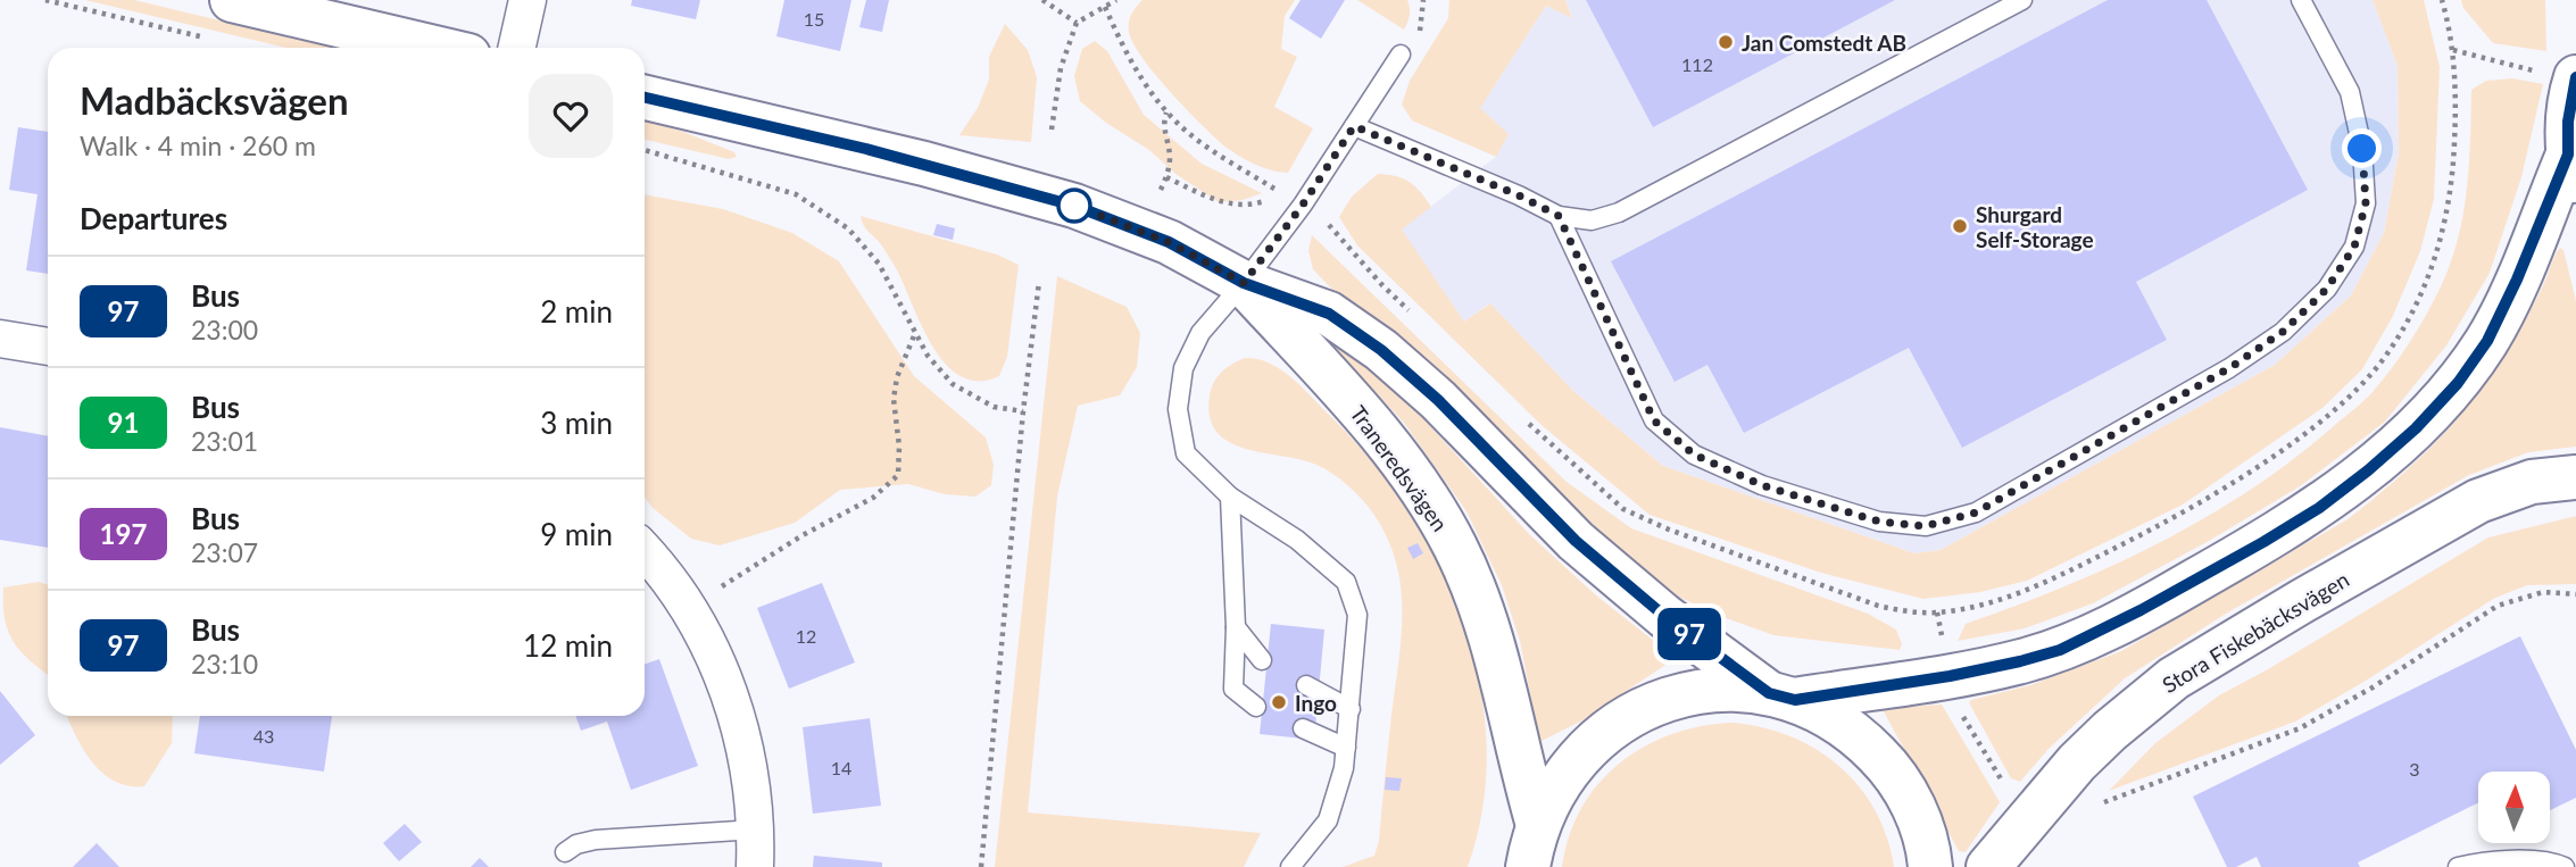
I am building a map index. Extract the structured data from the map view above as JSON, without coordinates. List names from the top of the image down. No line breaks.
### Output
{"streets":{"street":["Traneredsvägen","Stora Fiskebäcksvägen"]},"places":["Jan Comstedt AB","Shurgard Self-Storage","Ingo"],"lines":["bus line 97"],"house_numbers":["15","112","12","43","14","3"],"north":"top","page":{"on_map":"97","heading":[["Madbäcksvägen","Walk · 4 min · 260 m"],"Departures"],"list":[{"mark":"97","name":"Bus","note":"23:00","value":"2 min"},{"mark":"91","name":"Bus","note":"23:01","value":"3 min"},{"mark":"197","name":"Bus","note":"23:07","value":"9 min"},{"mark":"97","name":"Bus","note":"23:10","value":"12 min"}]}}
